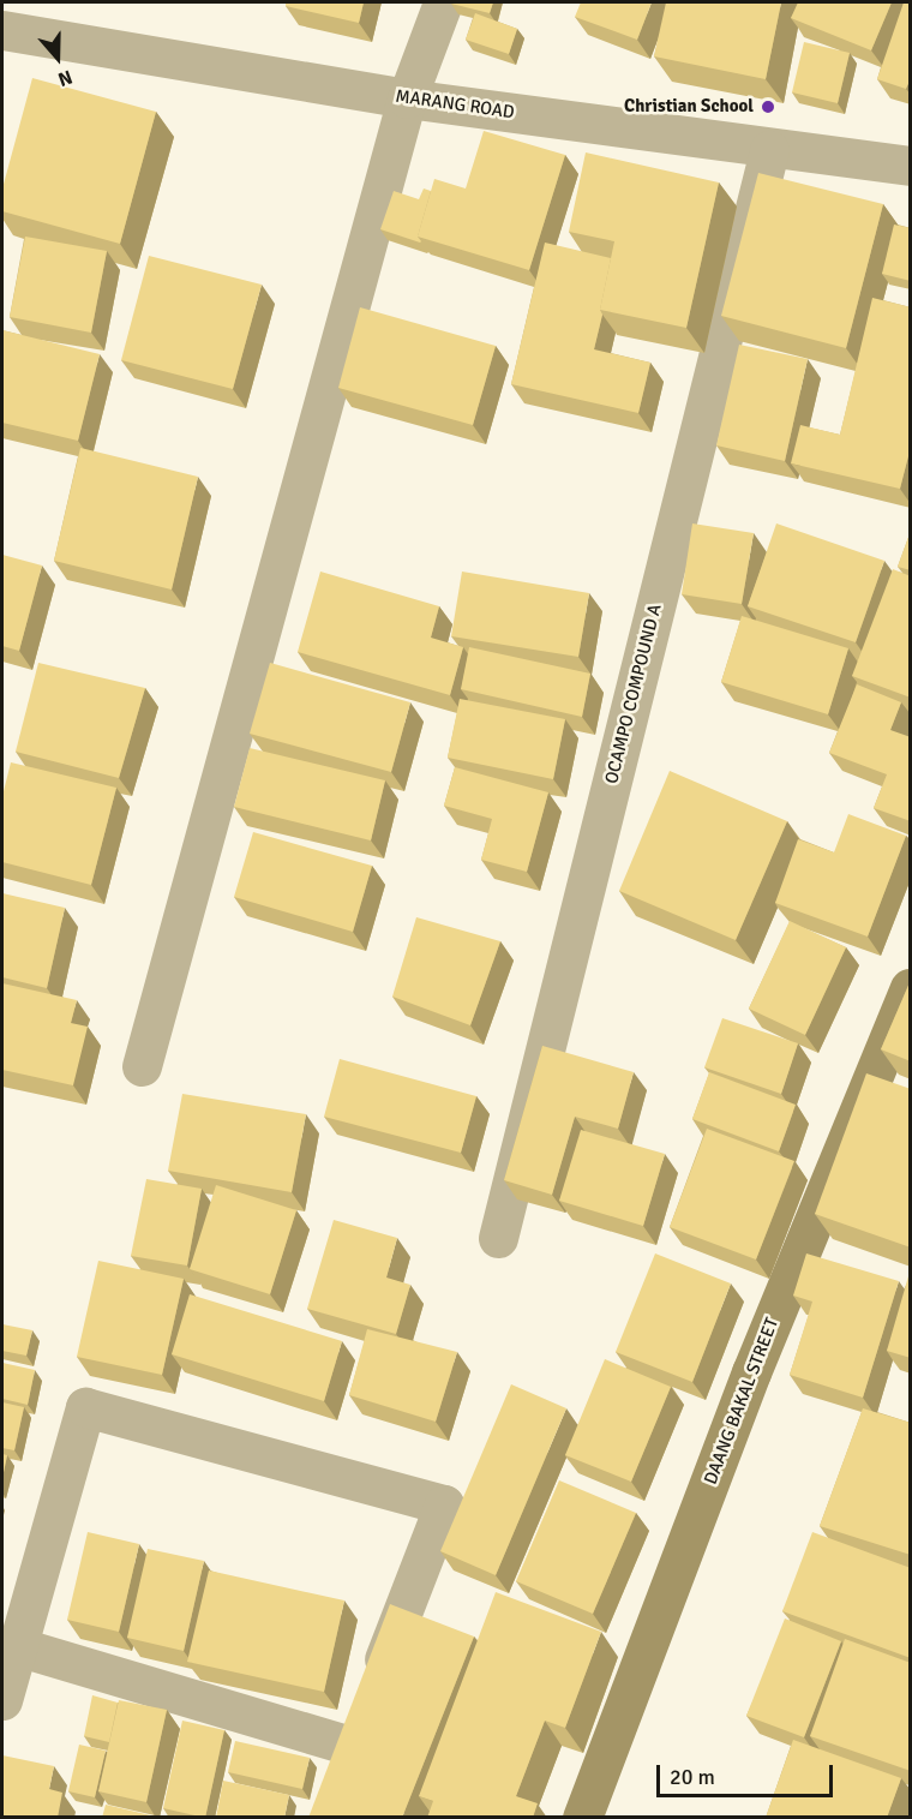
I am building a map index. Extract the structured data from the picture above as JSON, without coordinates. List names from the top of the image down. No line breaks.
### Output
{"streets":{"street":["MARANG ROAD","OCAMPO COMPOUND A","DAANG BAKAL STREET"]},"crossings":[["MARANG ROAD","OCAMPO COMPOUND A"]],"places":["Christian School"],"scale_bar":"20 m","north":"bottom"}
